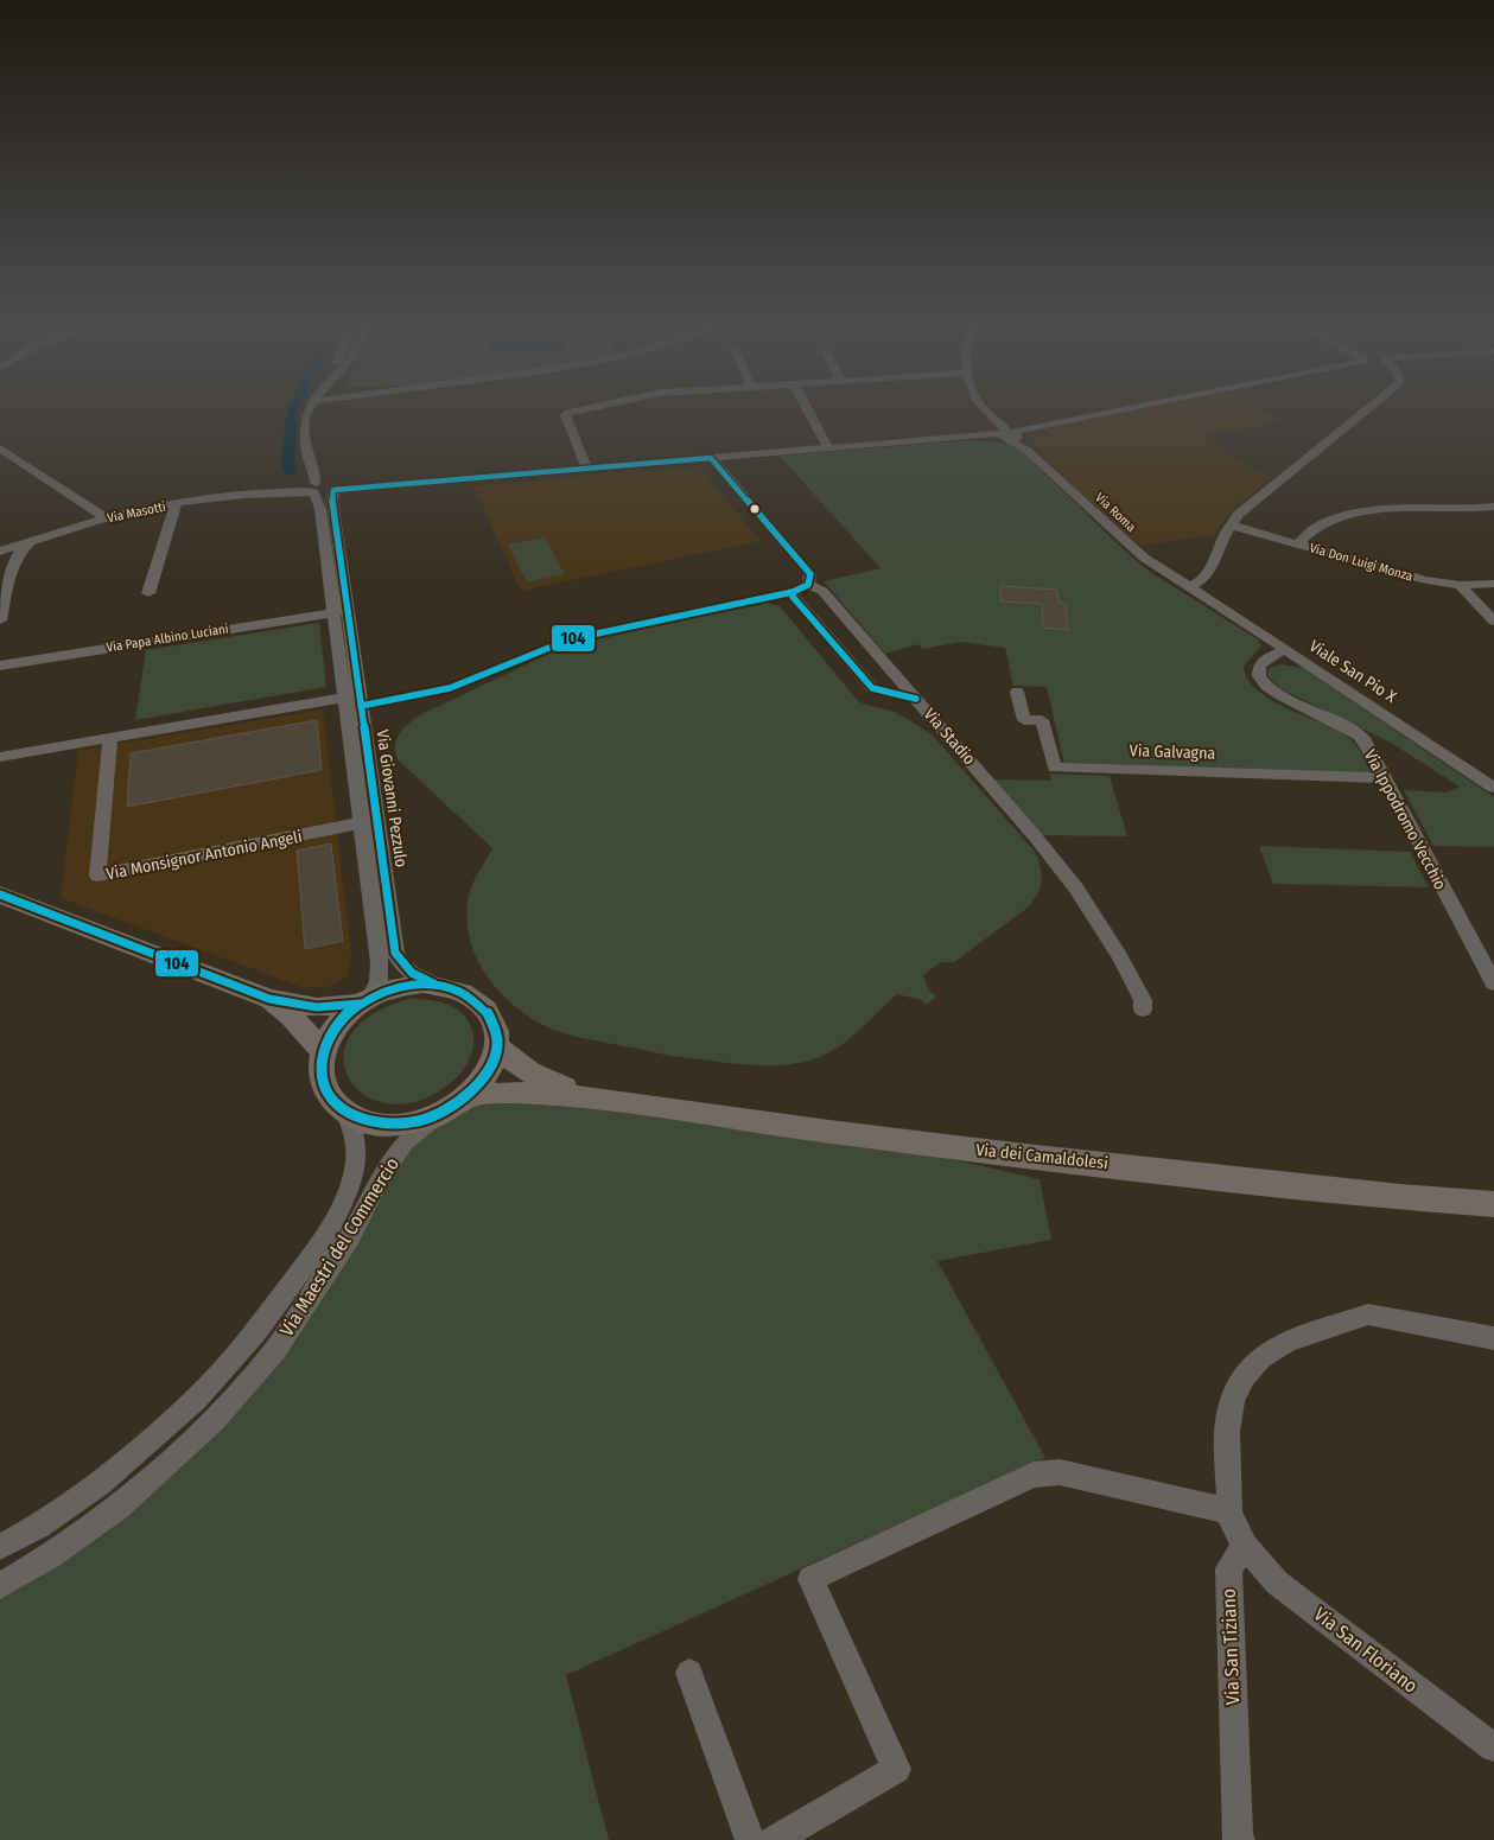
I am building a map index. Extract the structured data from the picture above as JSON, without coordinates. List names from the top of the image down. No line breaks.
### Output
{"streets":{"main road":["Via dei Camaldolesi"],"street":["Via Masotti","Via Roma","Via Don Luigi Monza","Via Papa Albino Luciani","Viale San Pio X","Via Stadio","Via Galvagna","Via Giovanni Pezzulo","Via Ippodromo Vecchio","Via Monsignor Antonio Angeli","Via Maestri del Commercio","Via San Tiziano","Via San Floriano"]},"crossings":[["Via Masotti","Via Giovanni Pezzulo"],["Via Roma","Viale San Pio X"],["Via Papa Albino Luciani","Via Giovanni Pezzulo"],["Viale San Pio X","Via Ippodromo Vecchio"],["Via Galvagna","Via Ippodromo Vecchio"],["Via Giovanni Pezzulo","Via Monsignor Antonio Angeli"],["Via Giovanni Pezzulo","Via dei Camaldolesi"],["Via Giovanni Pezzulo","Via Maestri del Commercio"],["Via dei Camaldolesi","Via Maestri del Commercio"],["Via San Tiziano","Via San Floriano"]],"lines":["transit line 104"]}
